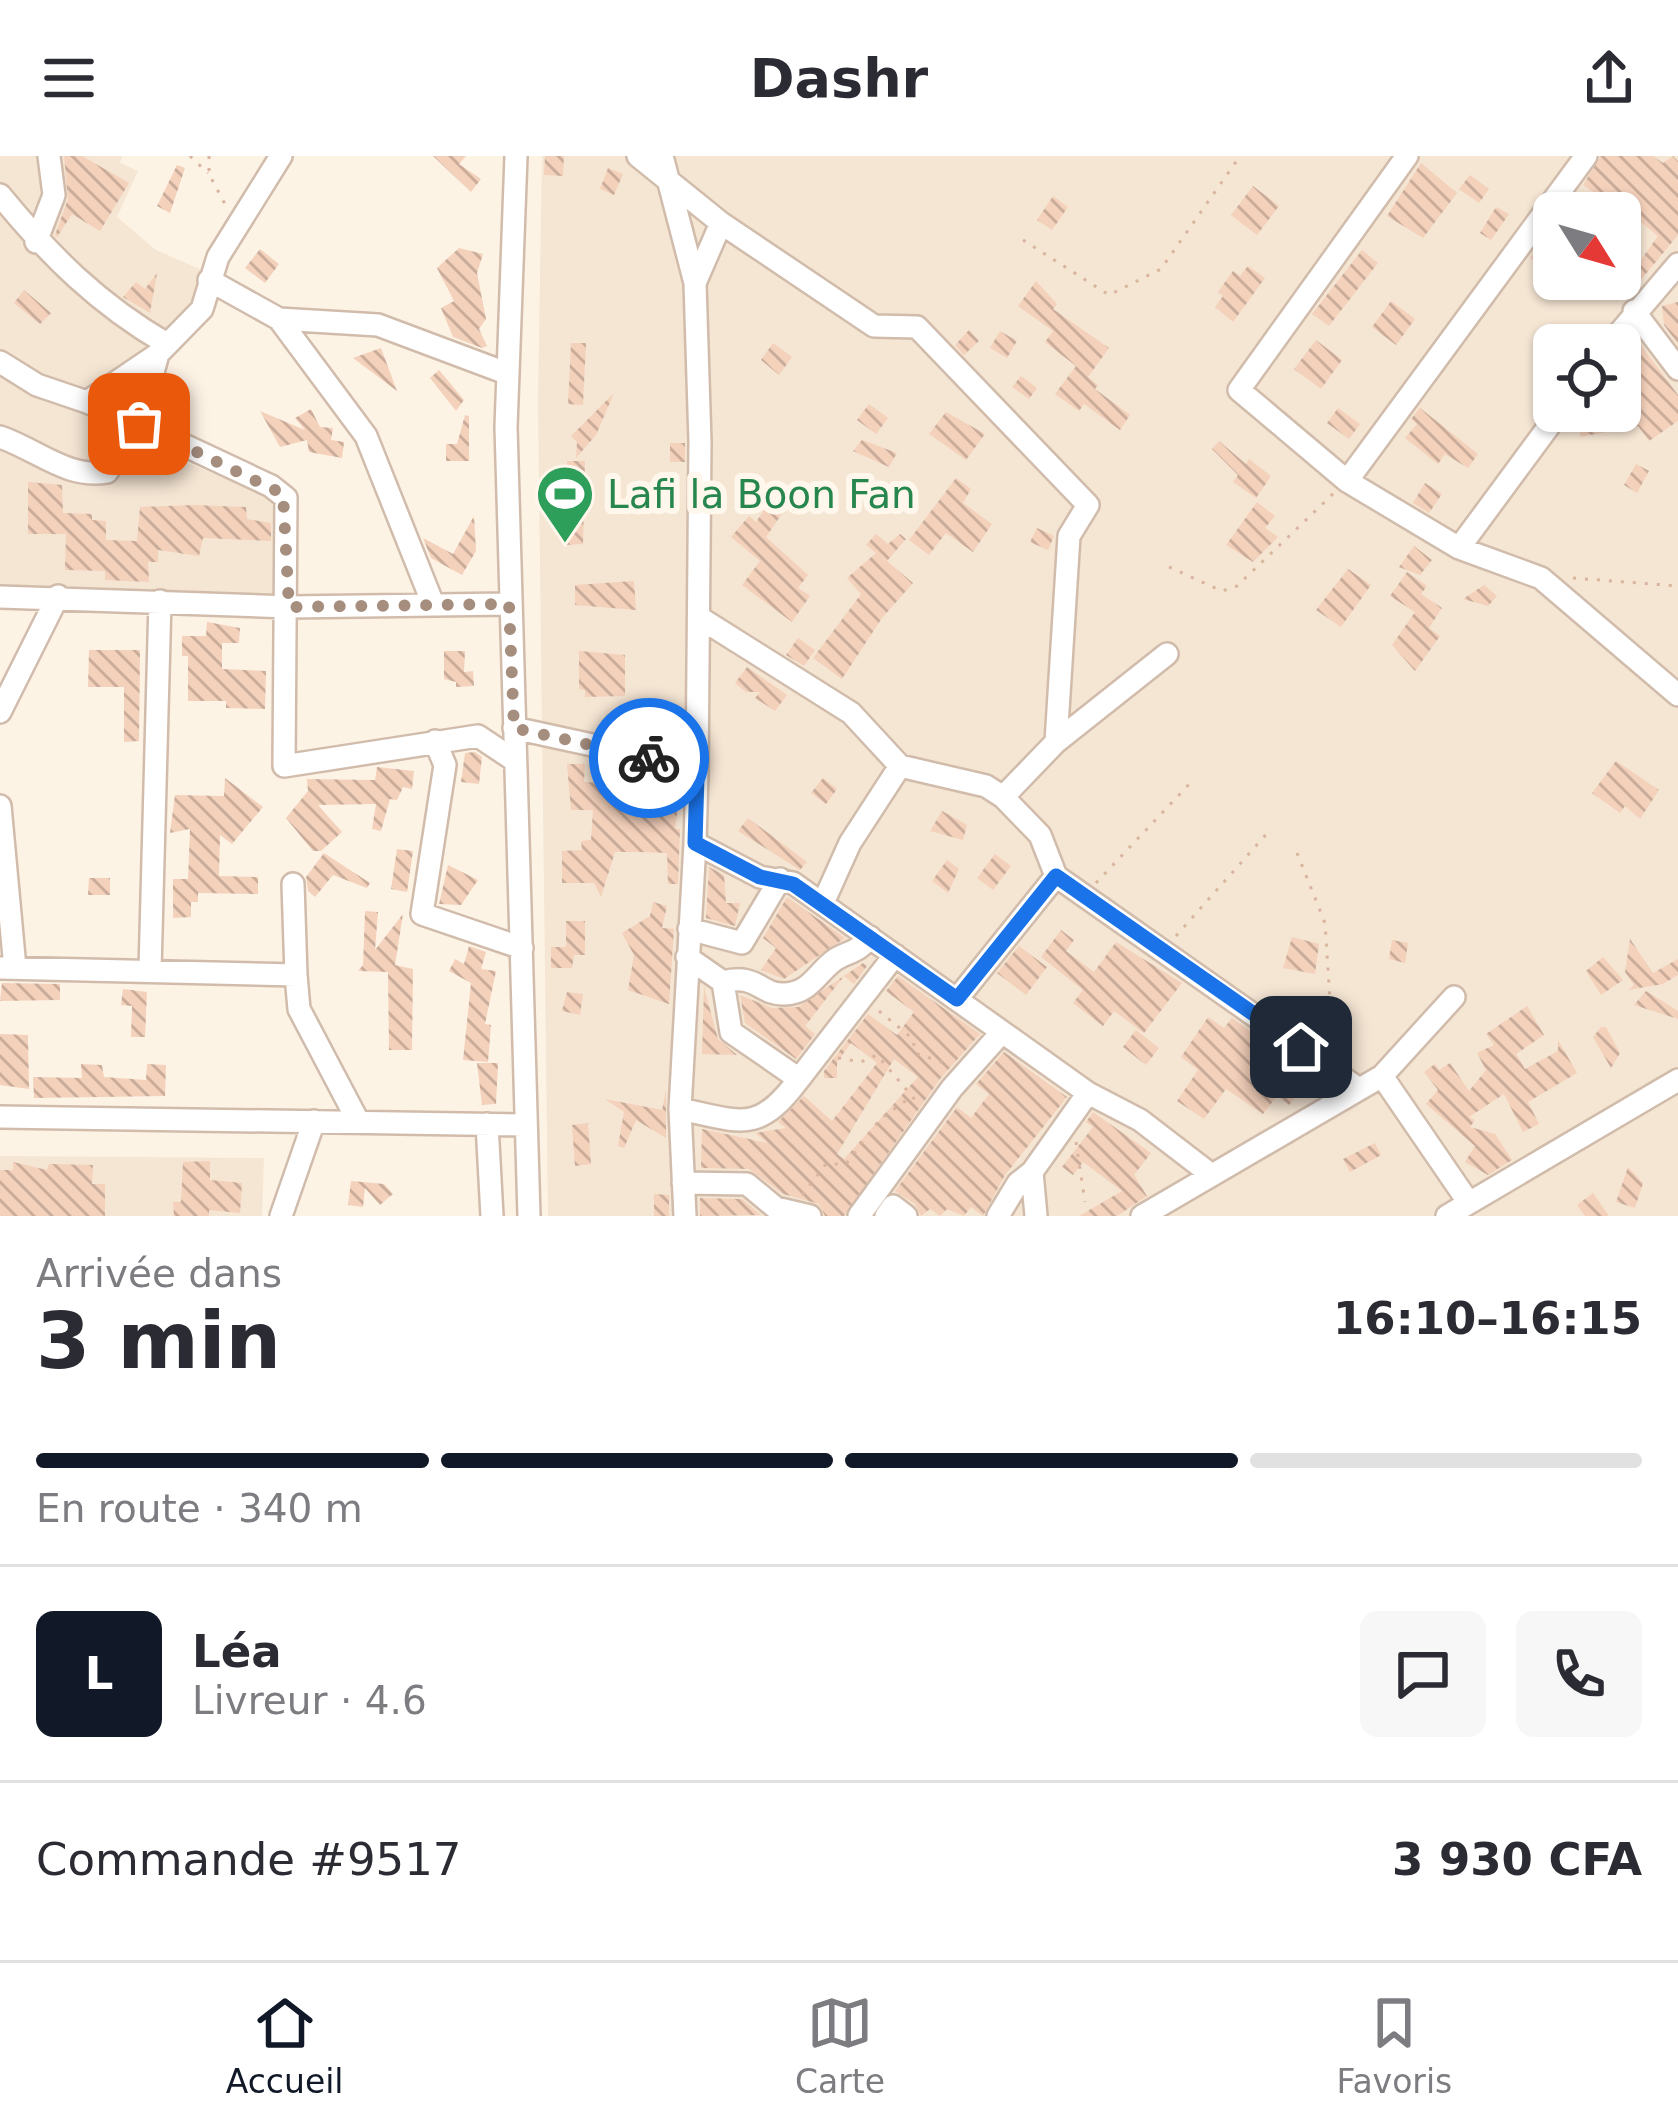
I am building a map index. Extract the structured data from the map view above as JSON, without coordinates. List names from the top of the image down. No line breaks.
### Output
{"places":{"sports":["Lafi la Boon Fan"]},"north":"bottom right","page":{"header":"Dashr","heading":["3 min","Arrivée dans","16:10–16:15"],"panel":["Léa","Livreur · 4.6","Commande #9517","3 930 CFA"],"bar":"En route · 340 m","round":"L","tabs":["Accueil","Carte","Favoris"]}}
